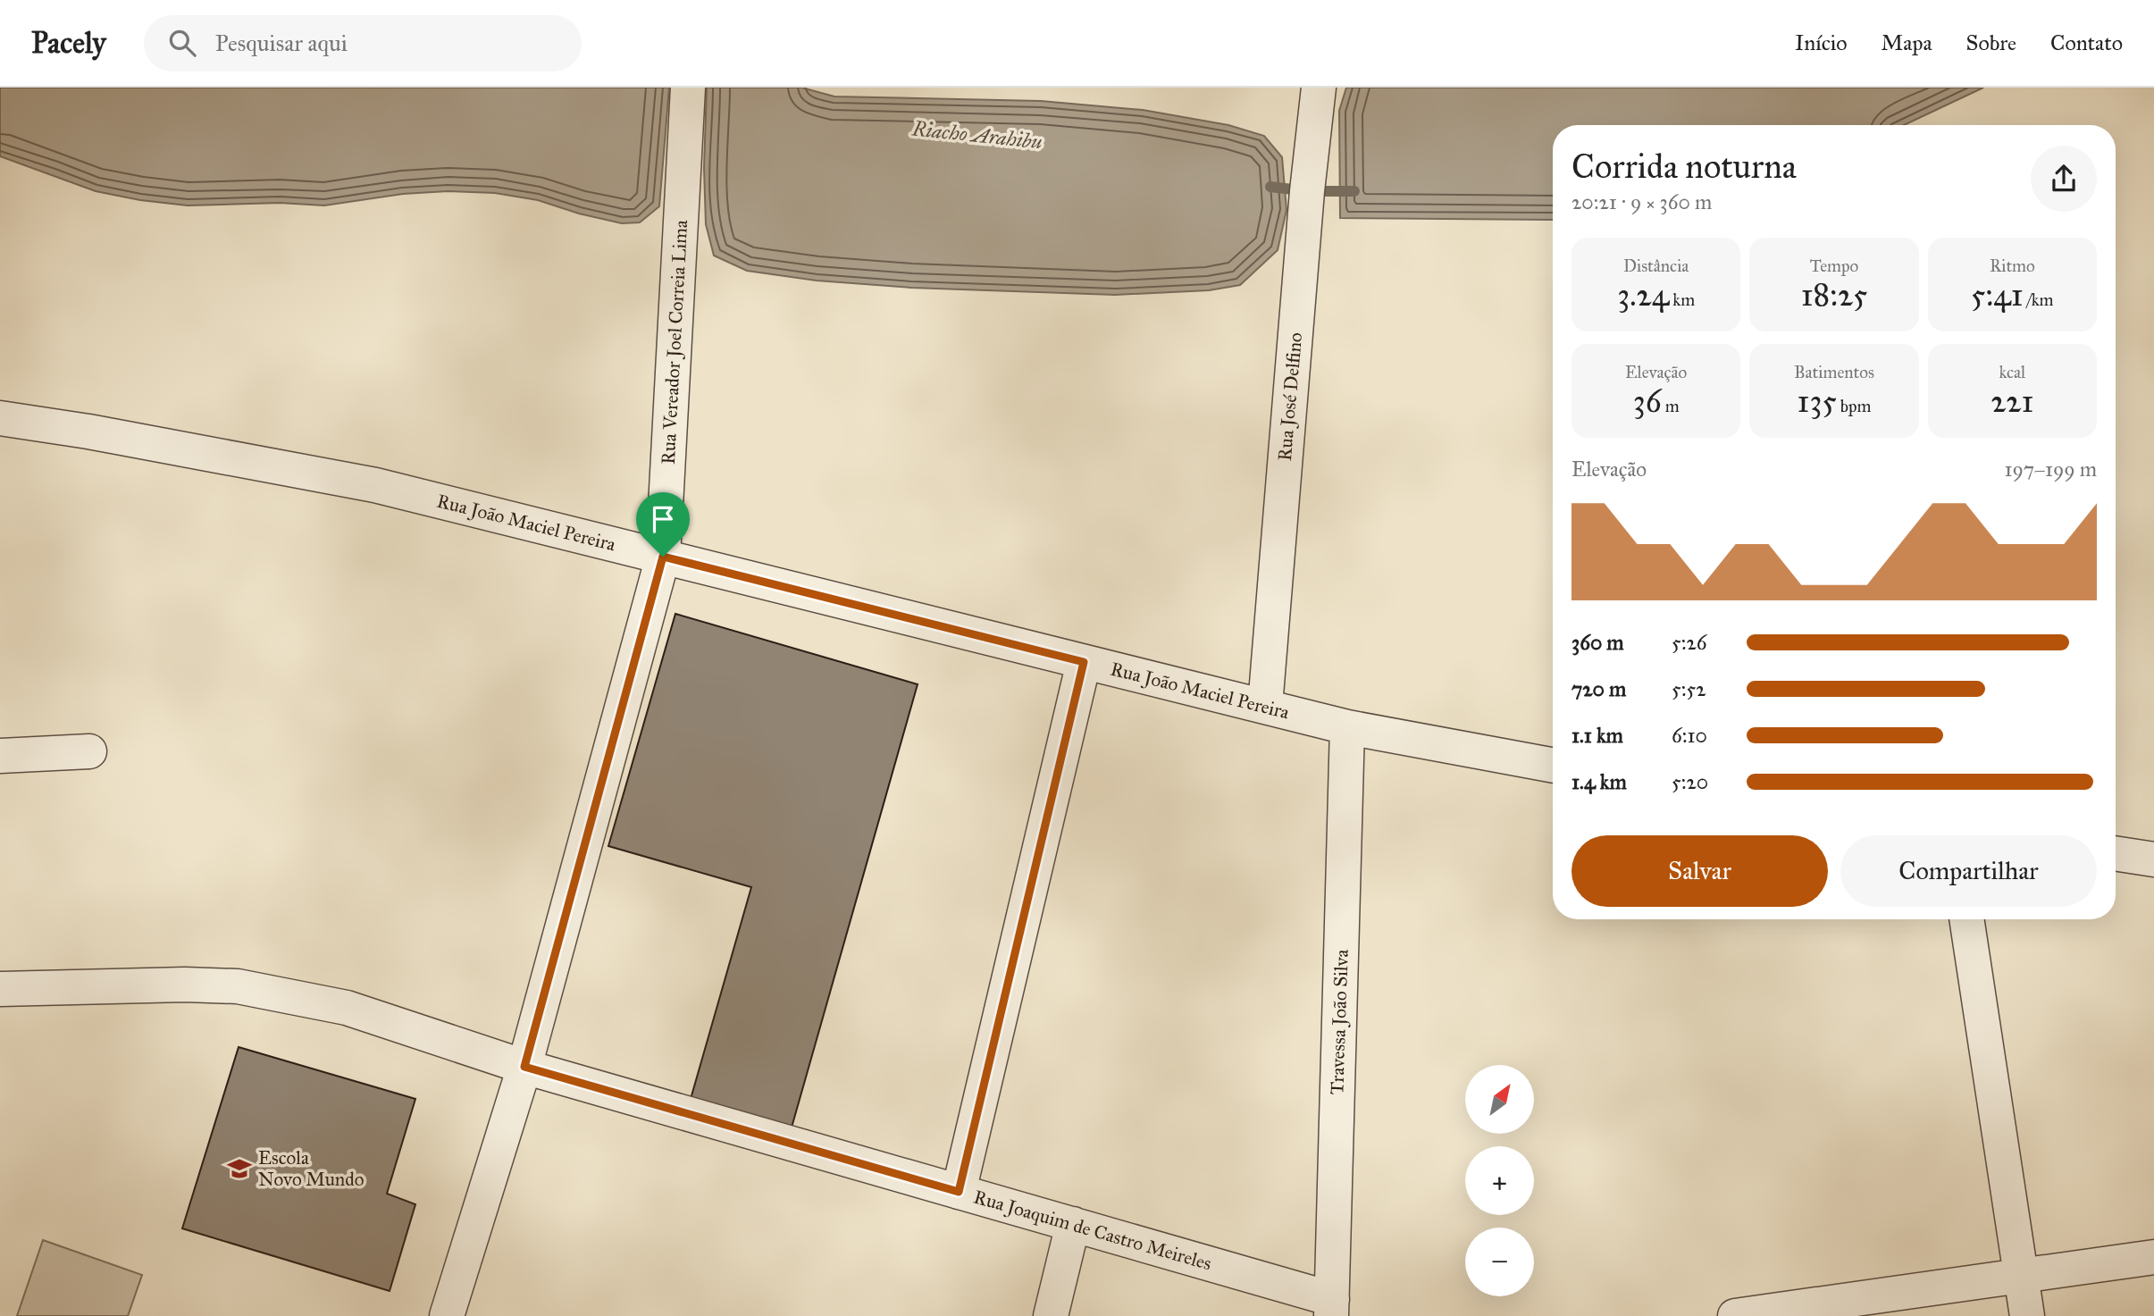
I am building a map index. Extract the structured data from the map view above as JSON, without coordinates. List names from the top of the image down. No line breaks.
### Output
{"streets":{"street":["Rua Vereador Joel Correia Lima","Rua José Delfino","Rua João Maciel Pereira","Travessa João Silva","Rua Joaquim de Castro Meireles"]},"crossings":[["Rua Vereador Joel Correia Lima","Rua João Maciel Pereira"],["Rua Vereador Joel Correia Lima","Rua Joaquim de Castro Meireles"],["Rua José Delfino","Rua João Maciel Pereira"],["Rua João Maciel Pereira","Travessa João Silva"],["Travessa João Silva","Rua Joaquim de Castro Meireles"]],"water":["Riacho Arahibu"],"places":{"school or university":["Escola Novo Mundo"]},"north":"top right","page":{"header":"Pacely","search":"Pesquisar aqui","nav":["Início","Mapa","Sobre","Contato"],"heading":["Corrida noturna","20:21 · 9 × 360 m"],"stats":[["Distância","3.24 km"],["Tempo","18:25"],["Ritmo","5:41 /km"],["Elevação","36 m"],["Batimentos","135 bpm"],["kcal","221"]],"chart":["Elevação","197–199 m"],"list":[{"name":"360 m","note":"5:26"},{"name":"720 m","note":"5:52"},{"name":"1.1 km","note":"6:10"},{"name":"1.4 km","note":"5:20"}],"buttons":["Salvar","Compartilhar"],"map_buttons":["+","−"]}}
